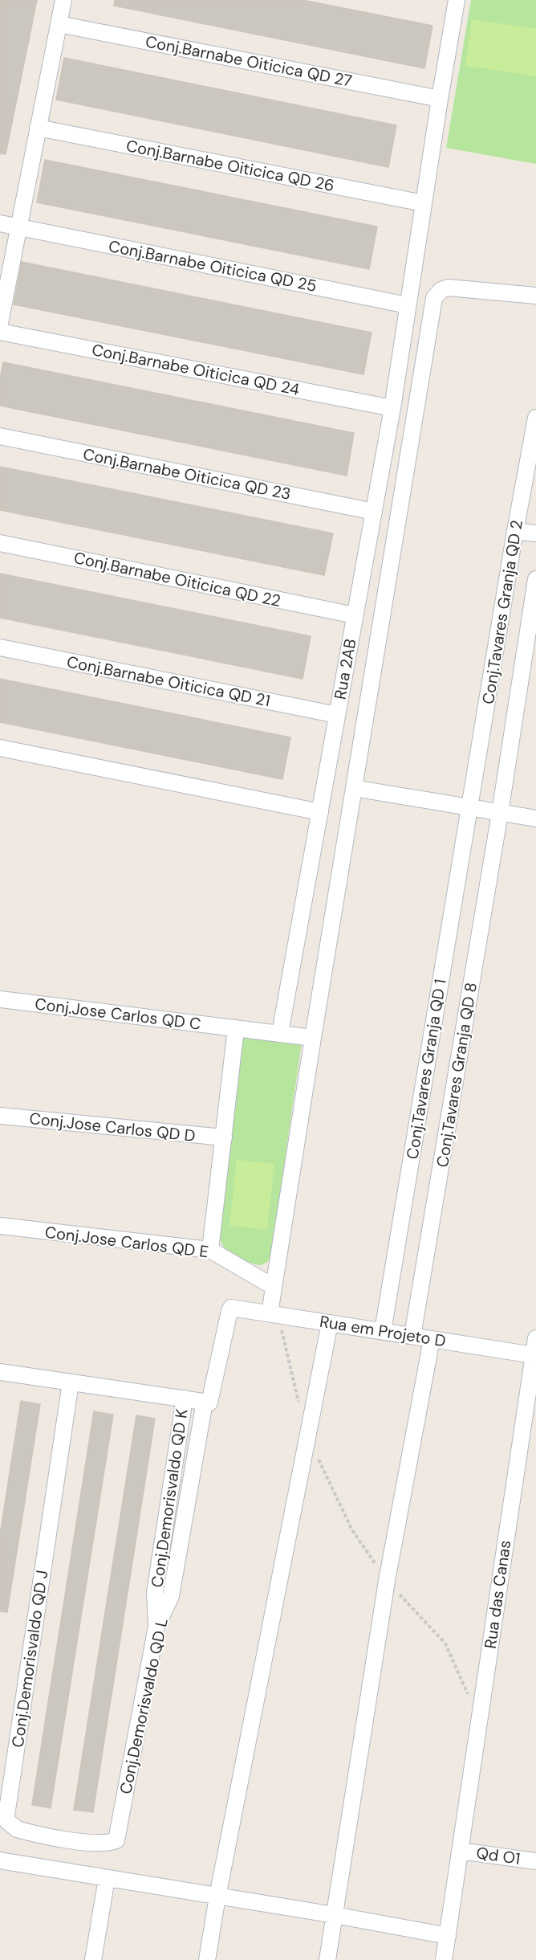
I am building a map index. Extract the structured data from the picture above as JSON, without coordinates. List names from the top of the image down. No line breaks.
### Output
{"streets":{"street":["Conj.Barnabe Oiticica QD 27","Conj.Barnabe Oiticica QD 26","Conj.Barnabe Oiticica QD 25","Conj.Barnabe Oiticica QD 24","Conj.Barnabe Oiticica QD 23","Conj.Barnabe Oiticica QD 22","Conj.Tavares Granja QD 2","Rua 2AB","Conj.Barnabe Oiticica QD 21","Conj.Jose Carlos QD C","Conj.Tavares Granja QD 1","Conj.Tavares Granja QD 8","Conj.Jose Carlos QD D","Conj.Jose Carlos QD E","Rua em Projeto D","Conj.Demorisvaldo QD K","Rua das Canas","Conj.Demorisvaldo QD J","Conj.Demorisvaldo QD L","Qd O1"]},"crossings":[["Conj.Barnabe Oiticica QD 27","Rua 2AB"],["Conj.Barnabe Oiticica QD 26","Rua 2AB"],["Conj.Barnabe Oiticica QD 25","Rua 2AB"],["Conj.Barnabe Oiticica QD 24","Rua 2AB"],["Conj.Barnabe Oiticica QD 23","Rua 2AB"],["Conj.Barnabe Oiticica QD 22","Rua 2AB"],["Conj.Tavares Granja QD 2","Conj.Tavares Granja QD 1"],["Rua 2AB","Conj.Barnabe Oiticica QD 21"],["Rua 2AB","Conj.Jose Carlos QD C"],["Conj.Tavares Granja QD 1","Rua em Projeto D"],["Conj.Tavares Granja QD 8","Rua em Projeto D"],["Rua em Projeto D","Rua das Canas"],["Rua em Projeto D","Conj.Demorisvaldo QD L"],["Conj.Demorisvaldo QD K","Conj.Demorisvaldo QD L"],["Rua das Canas","Qd O1"],["Conj.Demorisvaldo QD J","Conj.Demorisvaldo QD L"]]}
